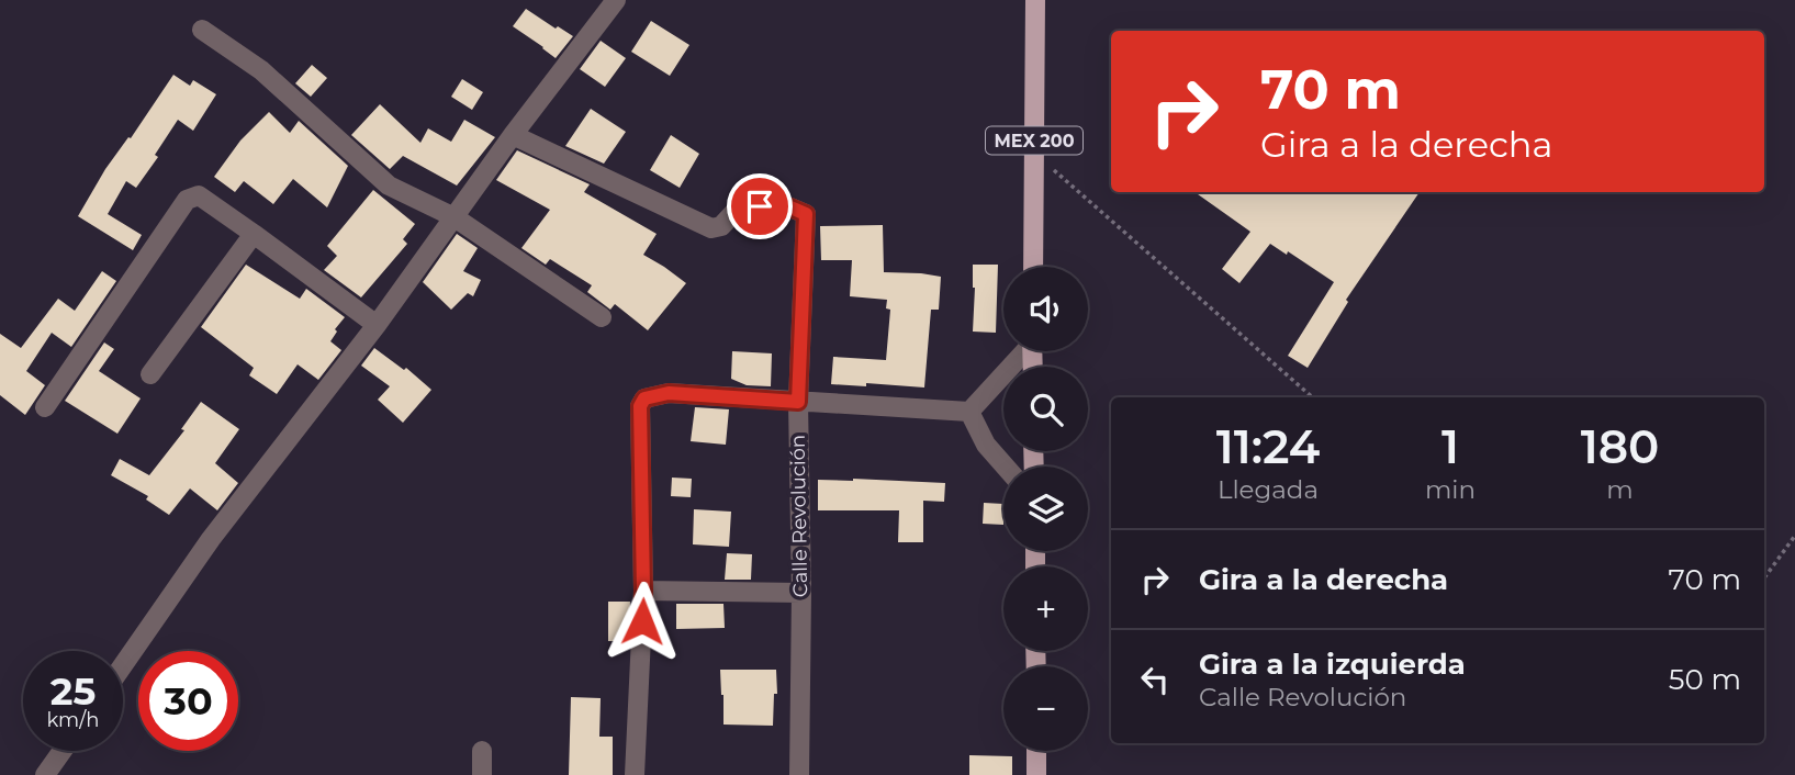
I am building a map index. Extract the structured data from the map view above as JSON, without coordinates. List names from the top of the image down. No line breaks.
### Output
{"streets":{"main road":["MEX 200"],"street":["Calle Revolución"]},"page":{"turn":["70 m","Gira a la derecha"],"map_buttons":["+","−"],"eta":["11:24","Llegada","1","min","180","m"],"list":[{"name":"Gira a la derecha","value":"70 m"},{"name":"Gira a la izquierda","note":"Calle Revolución","value":"50 m"}],"speed":"25 km/h","limit":"30"}}
